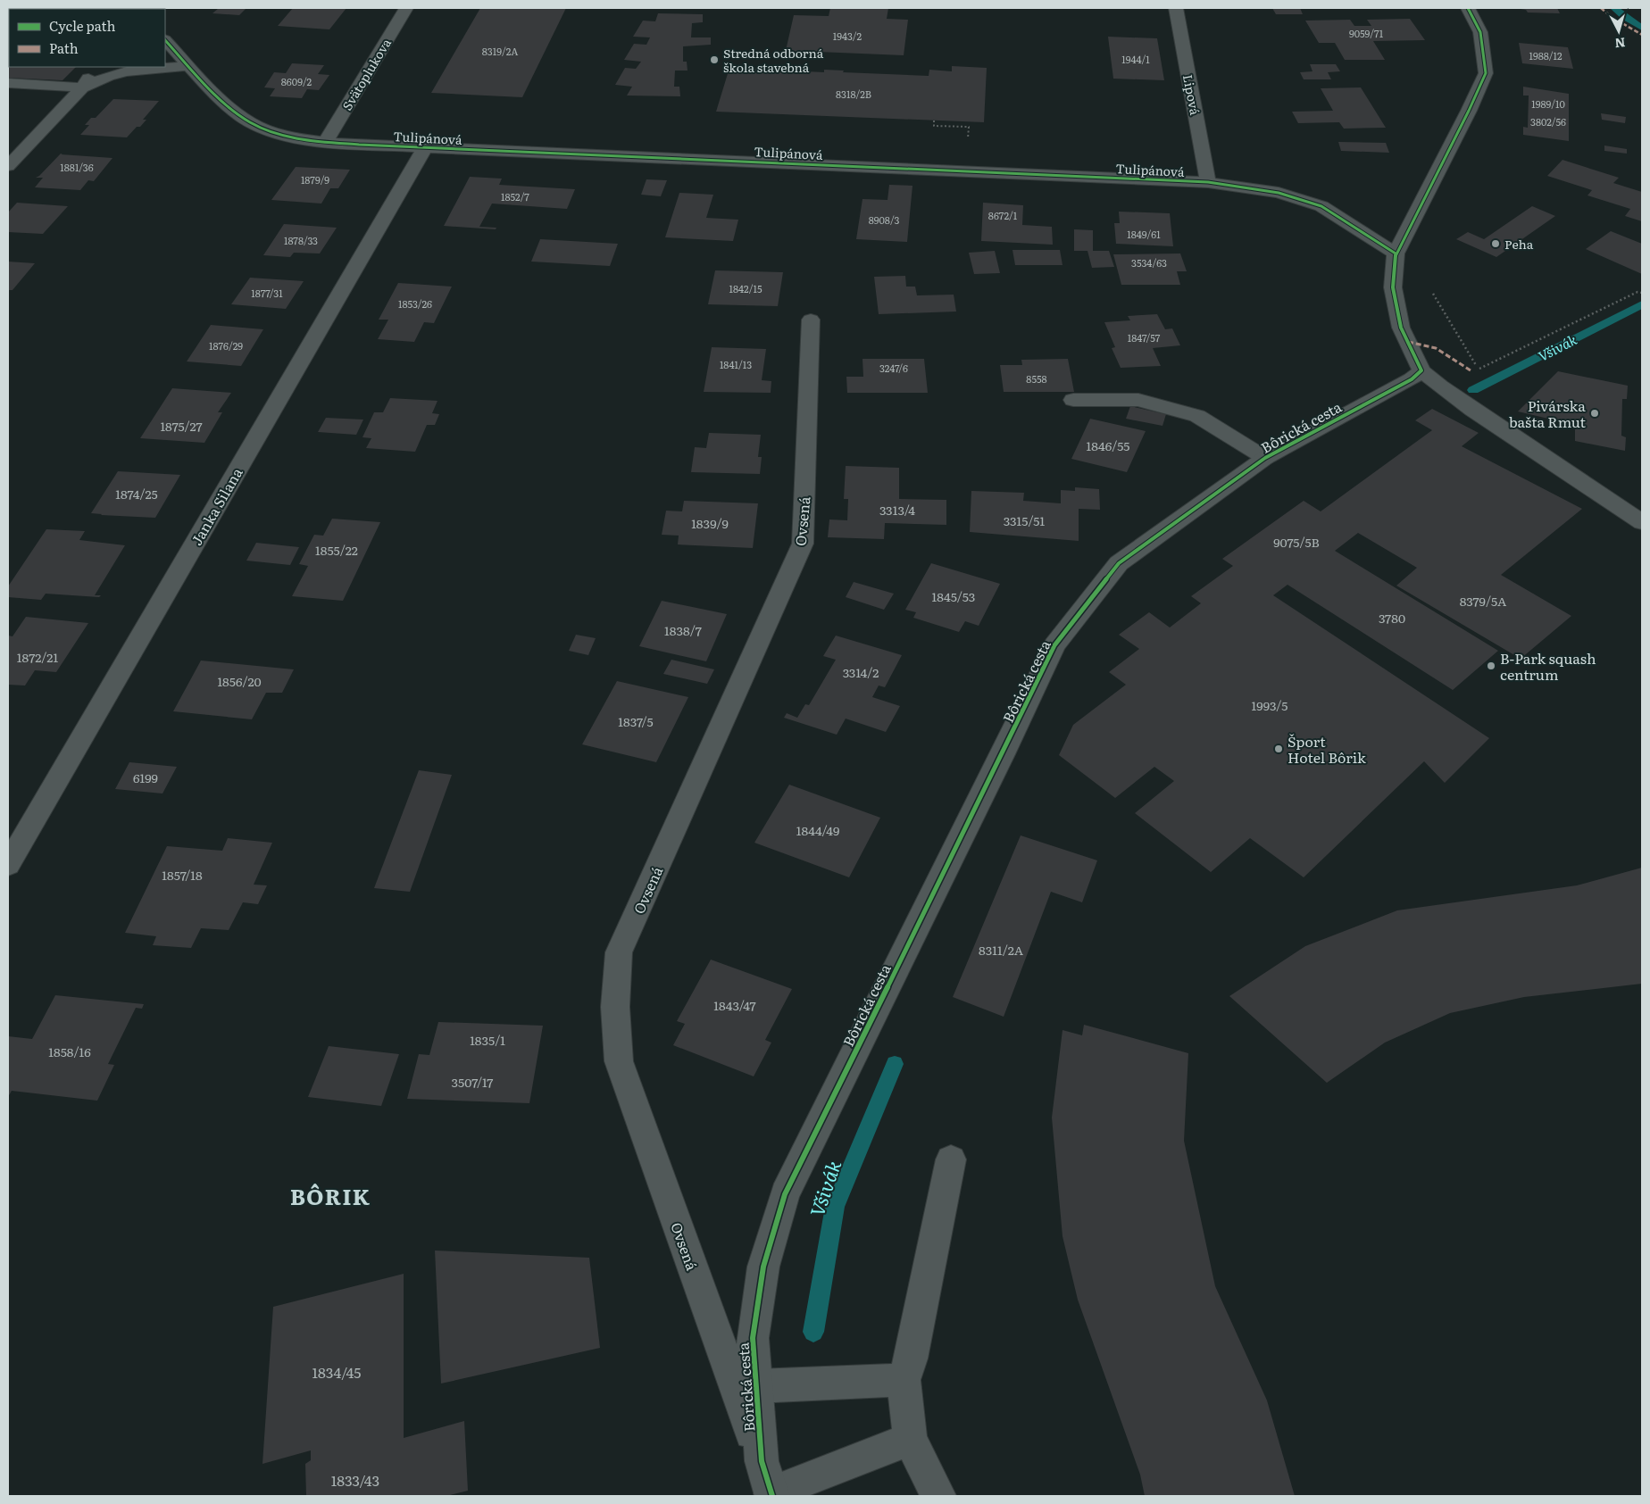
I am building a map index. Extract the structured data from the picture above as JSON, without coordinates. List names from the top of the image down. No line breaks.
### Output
{"streets":{"street":["Svätoplukova","Lipová","Tulipánová","Bôrická cesta","Janka Silana","Ovsená"]},"crossings":[["Svätoplukova","Tulipánová"],["Lipová","Tulipánová"],["Tulipánová","Janka Silana"],["Bôrická cesta","Ovsená"]],"districts":["BÔRIK"],"water":["Všivák"],"places":["Stredná odborná škola stavebná","Peha","Pivárska bašta Rmut","B-Park squash centrum","Šport Hotel Bôrik"],"house_numbers":["9059/71","1943/2","8319/2A","1988/12","1944/1","8609/2","8318/2B","1989/10","3802/56","1881/36","1879/9","1852/7","8672/1","8908/3","1849/61","1878/33","3534/63","1842/15","1877/31","1853/26","1847/57","1876/29","1841/13","3247/6","8558","1875/27","1846/55","1874/25","3313/4","3315/51","1839/9","9075/5B","1855/22","1845/53","8379/5A","3780","1838/7","1872/21","3314/2","1856/20","1993/5","1837/5","6199","1844/49","1857/18","8311/2A","1843/47","1835/1","1858/16","3507/17","1834/45","1833/43"],"legend":["Cycle path","Path"],"north":"bottom"}
